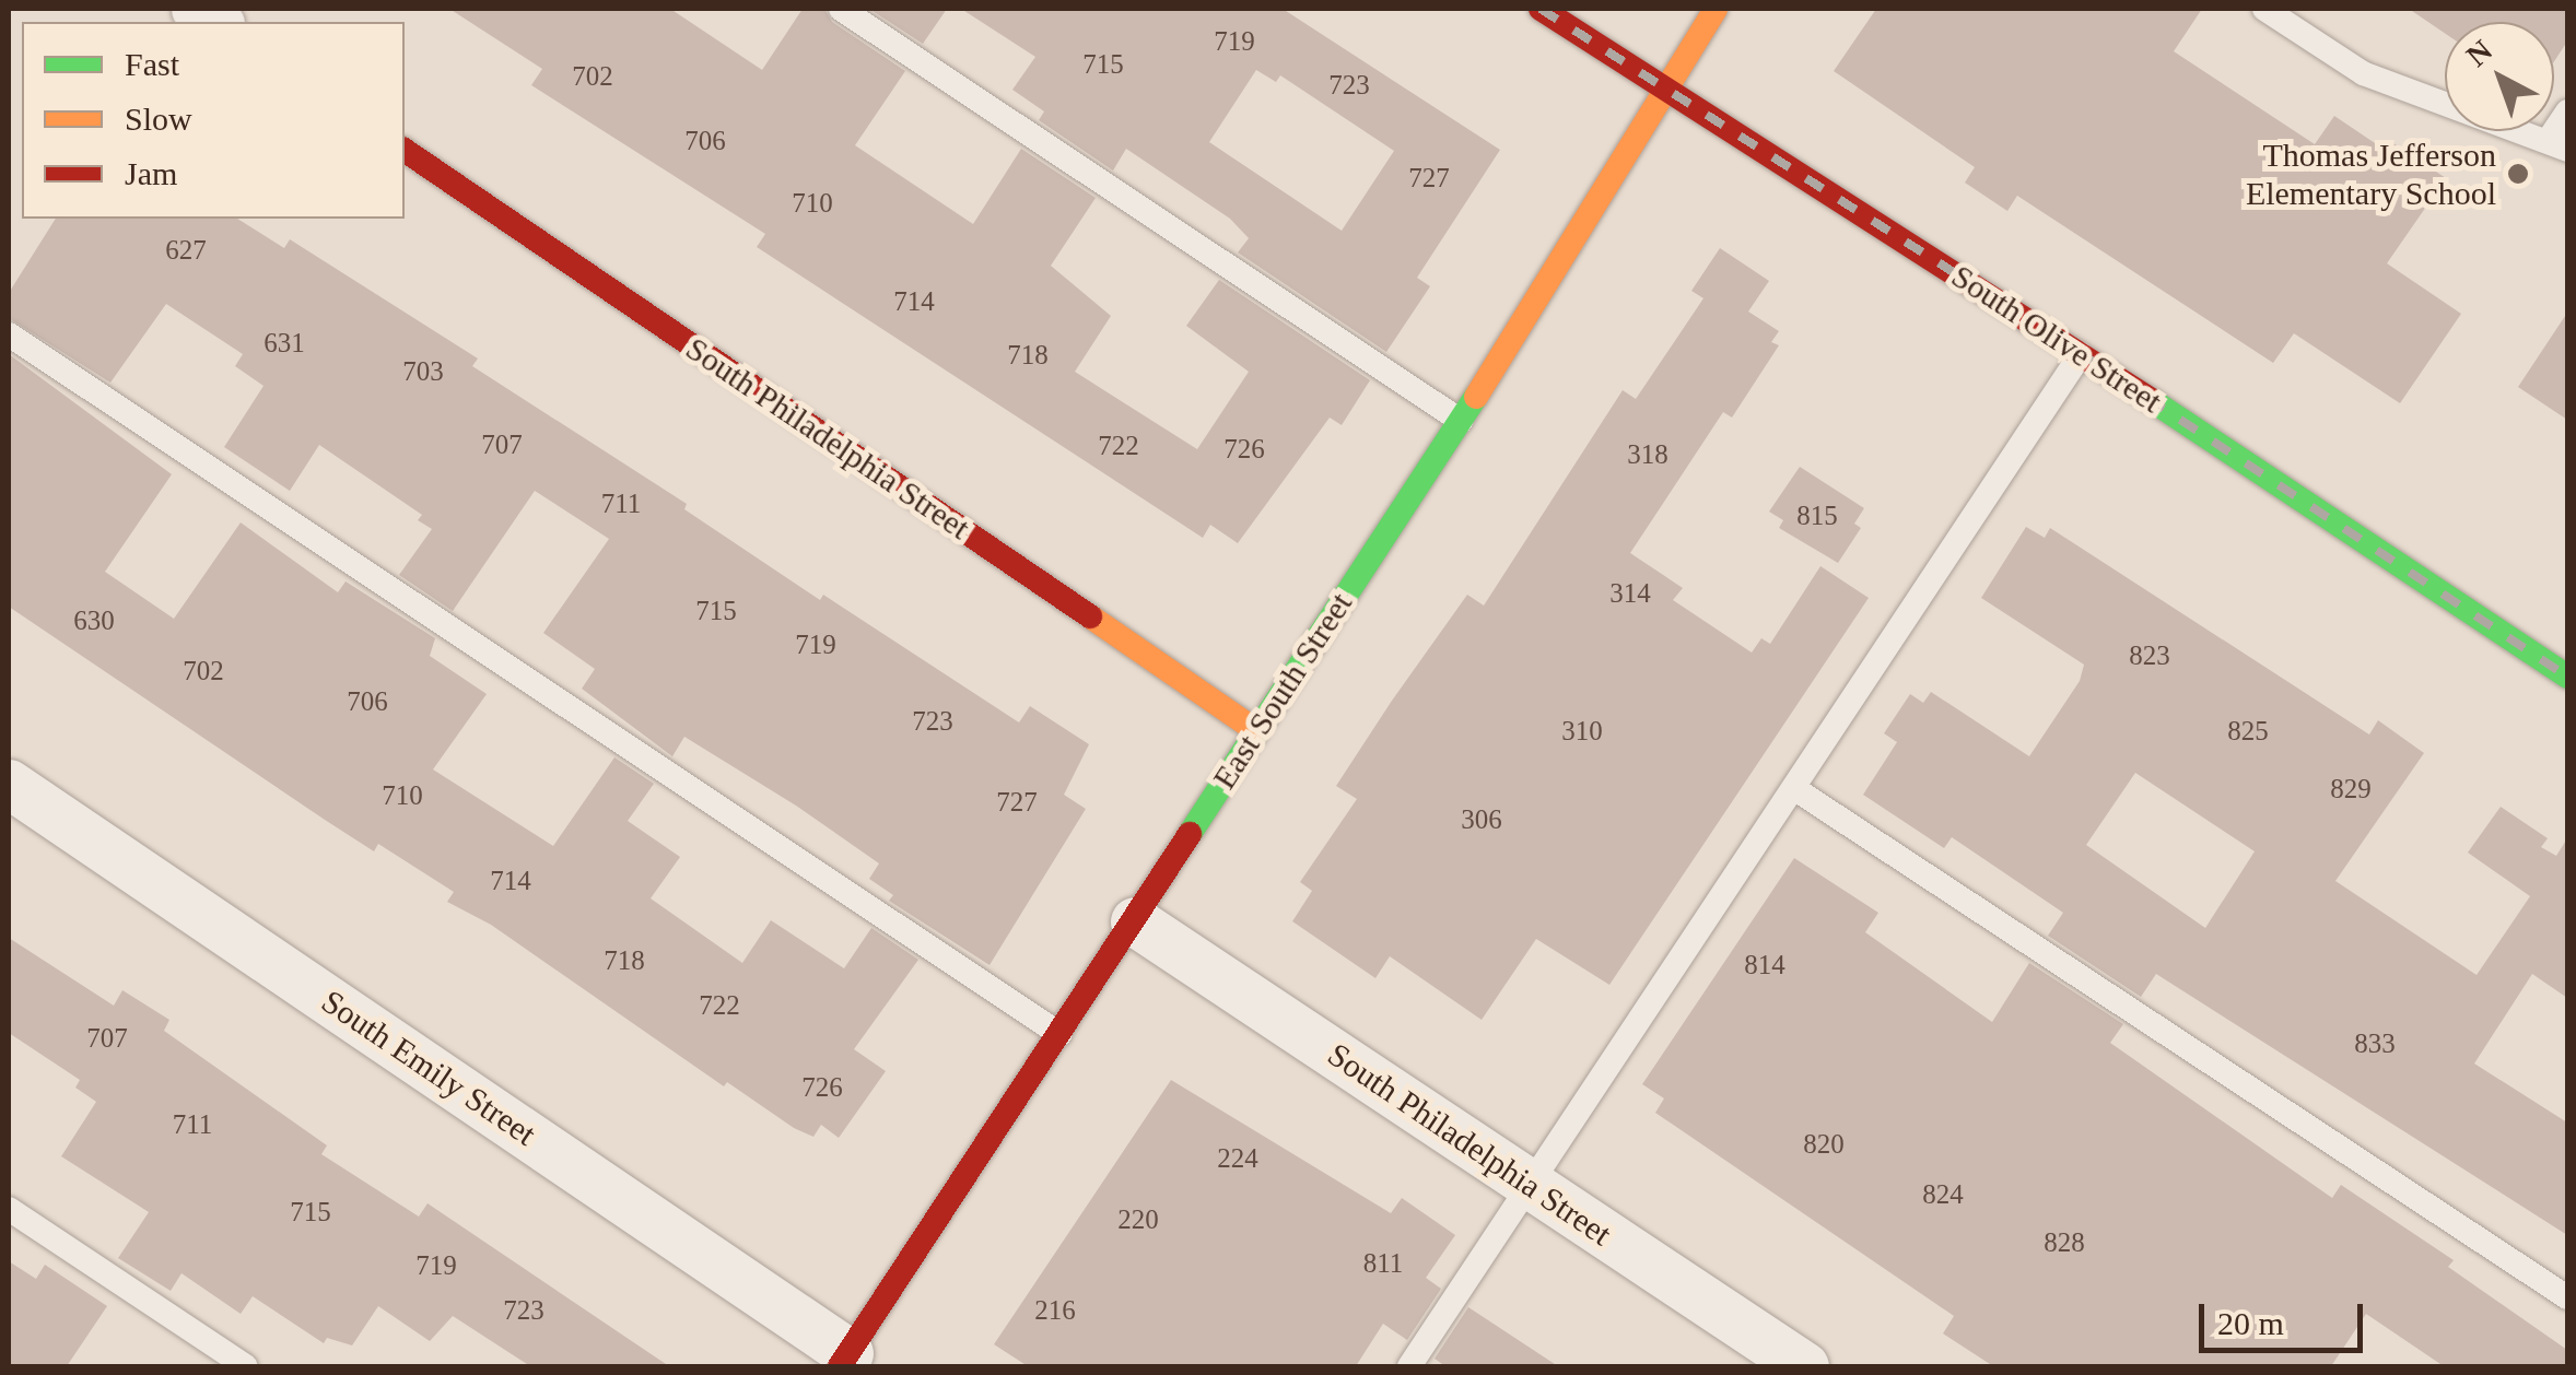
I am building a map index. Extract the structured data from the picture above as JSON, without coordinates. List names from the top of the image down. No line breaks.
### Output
{"streets":{"street":["South Olive Street","South Philadelphia Street","East South Street","South Emily Street"]},"crossings":[["South Olive Street","East South Street"],["South Philadelphia Street","East South Street"],["East South Street","South Emily Street"]],"places":["Thomas Jefferson Elementary School"],"house_numbers":["719","715","702","723","706","727","710","627","714","631","718","703","707","722","726","318","711","815","314","715","630","719","823","702","706","723","310","825","829","710","727","306","714","718","814","722","707","833","726","711","820","224","824","715","220","828","811","719","723","216"],"legend":["Fast","Slow","Jam"],"scale_bar":"20 m","north":"top left"}
